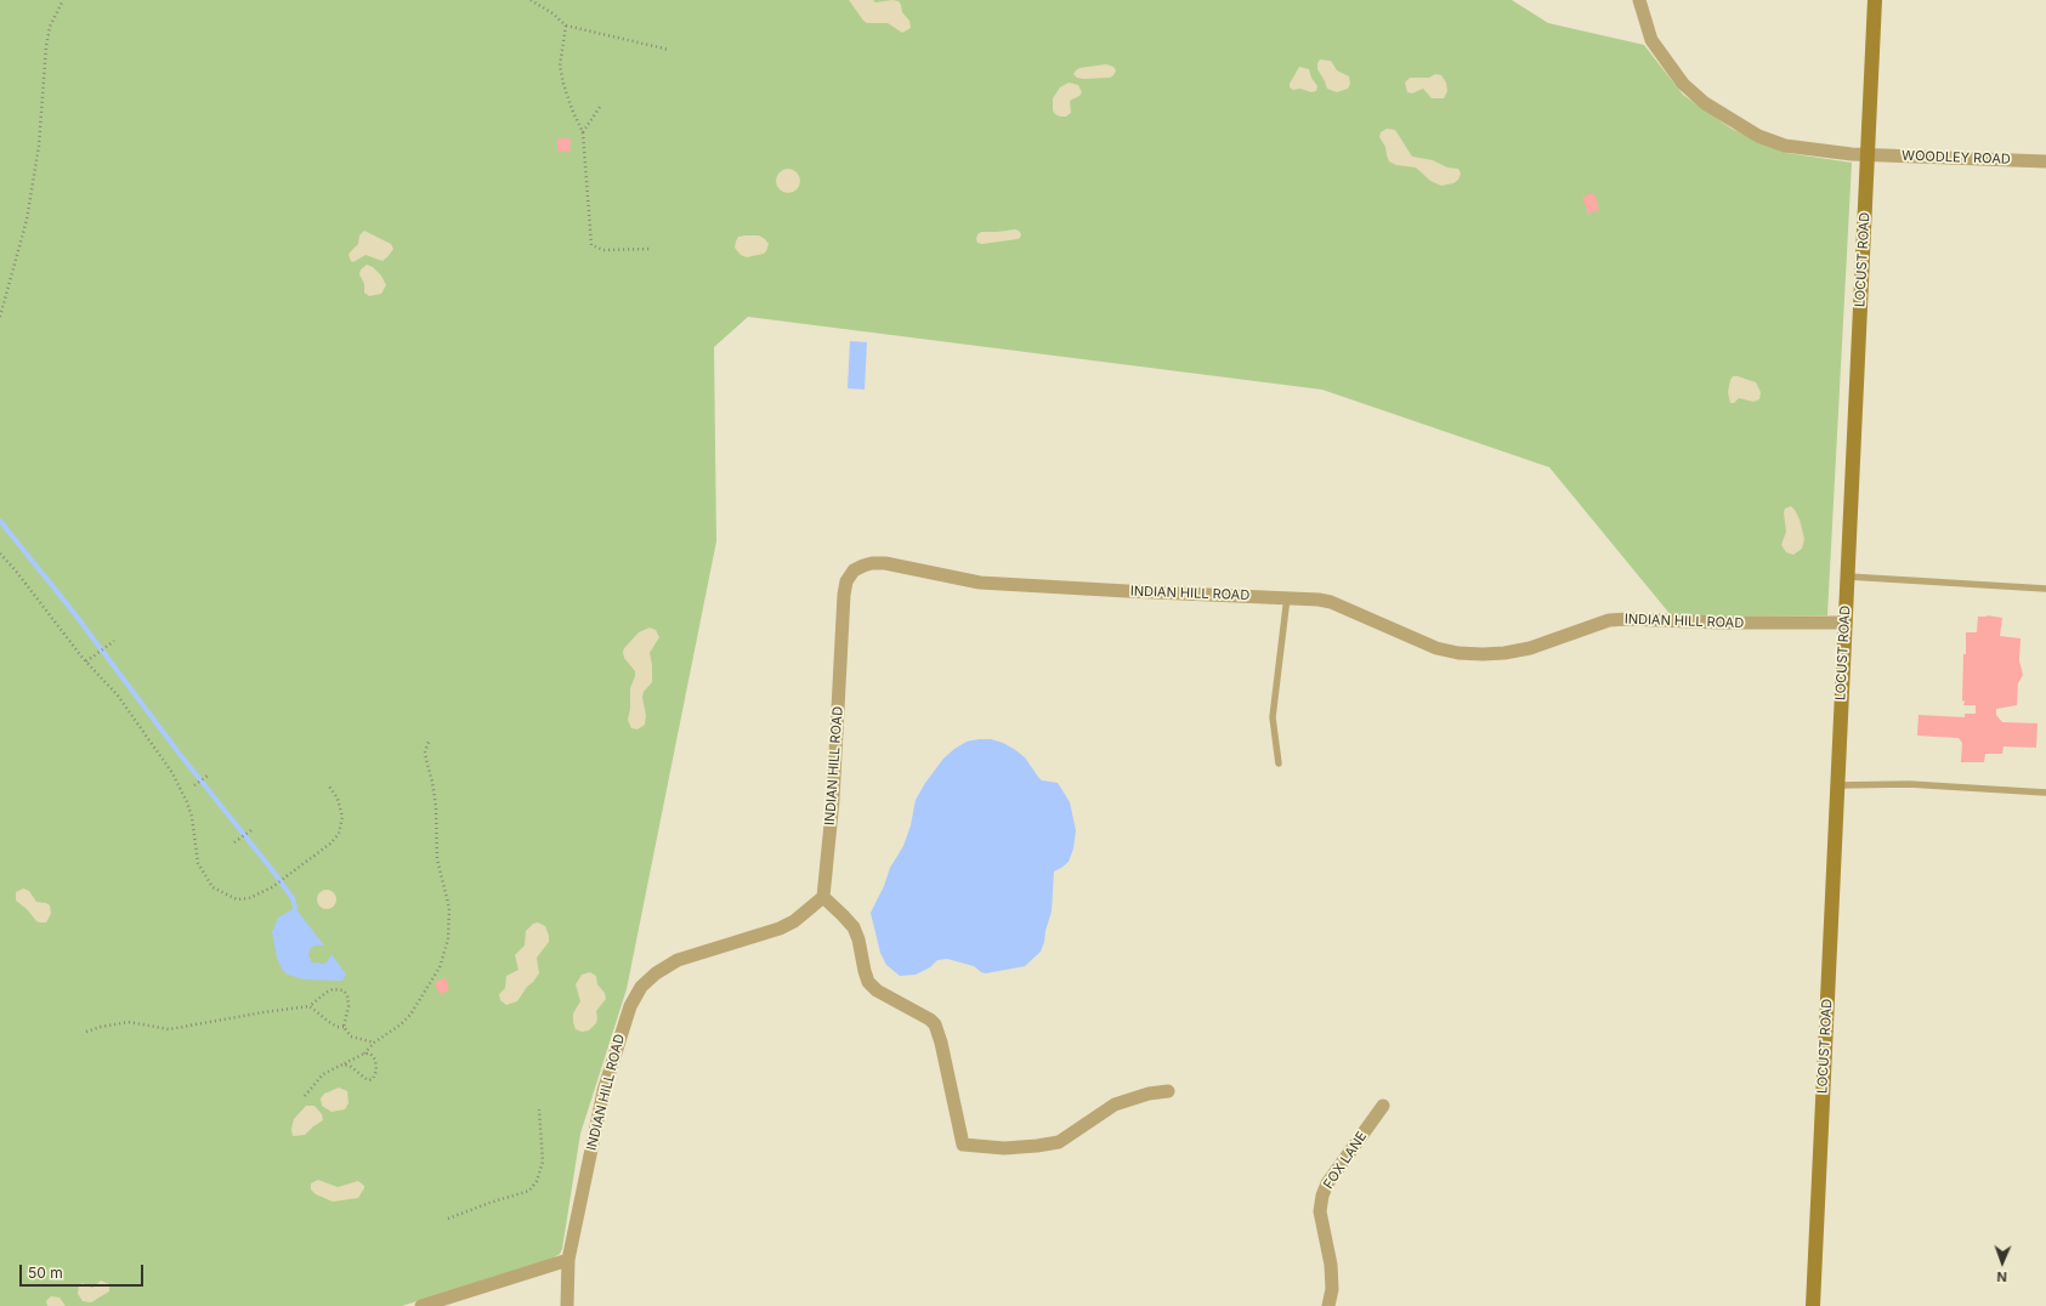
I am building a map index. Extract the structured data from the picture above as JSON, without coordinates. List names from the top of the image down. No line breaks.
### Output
{"streets":{"street":["WOODLEY ROAD","LOCUST ROAD","INDIAN HILL ROAD","FOX LANE"]},"crossings":[["WOODLEY ROAD","LOCUST ROAD"],["LOCUST ROAD","INDIAN HILL ROAD"]],"scale_bar":"50 m","north":"bottom"}
